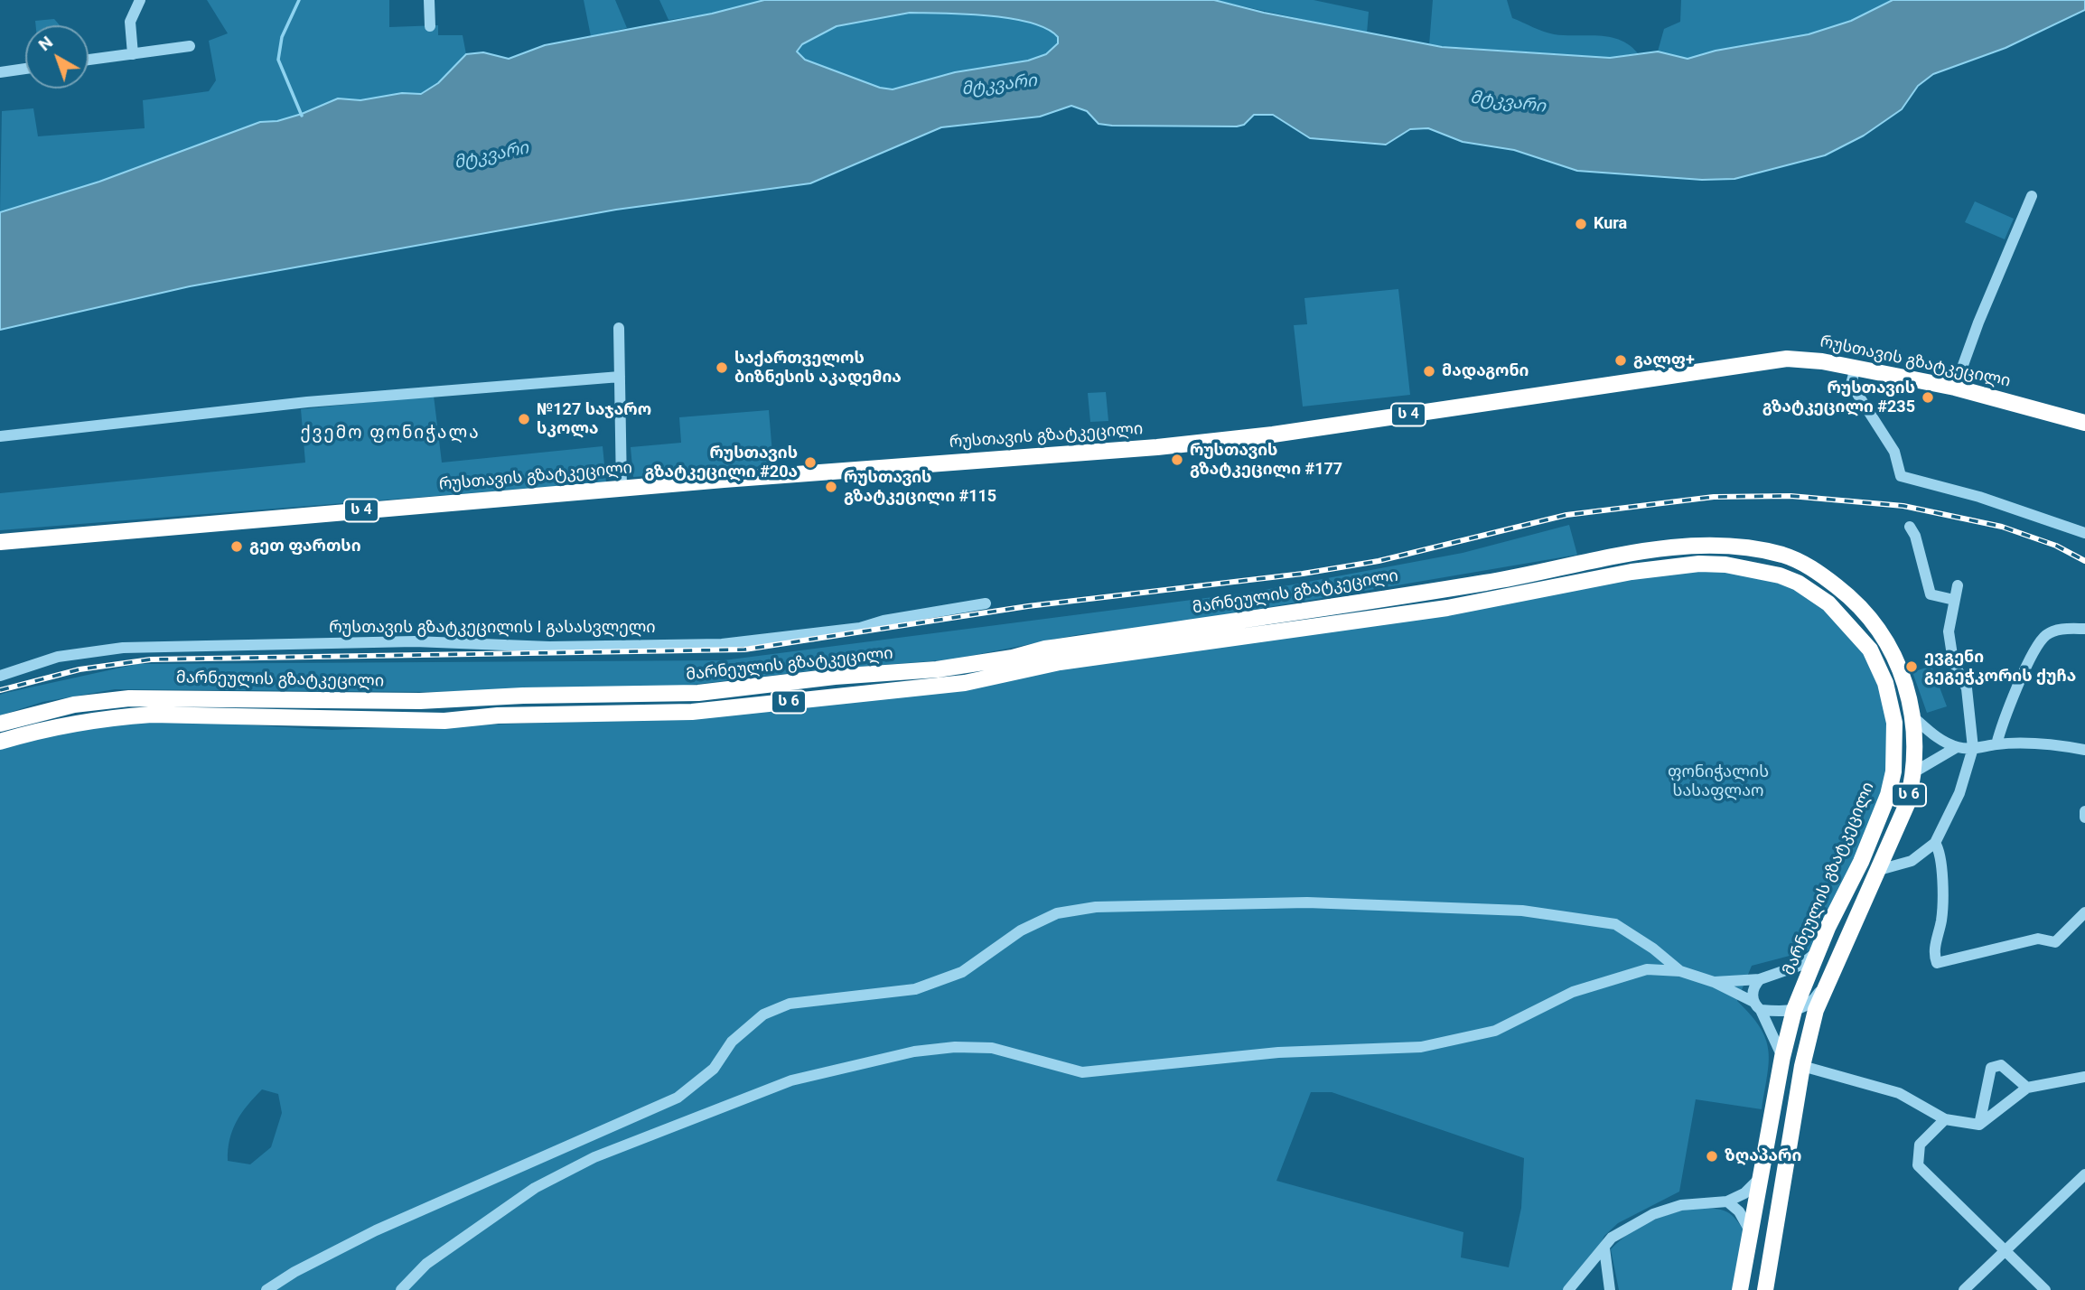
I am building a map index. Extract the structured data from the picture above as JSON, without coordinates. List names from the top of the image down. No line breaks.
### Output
{"streets":{"highway":["რუსთავის გზატკეცილი","ს 4","მარნეულის გზატკეცილი","ს 6"],"street":["რუსთავის გზატკეცილის I გასასვლელი"]},"districts":["ქვემო ფონიჭალა"],"water":["მტკვარი"],"parks":["ფონიჭალის სასაფლაო"],"places":["Kura","გალფ+","საქართველოს ბიზნესის აკადემია","მადაგონი","რუსთავის გზატკეცილი #235","№127 საჯარო სკოლა","რუსთავის გზატკეცილი #177","რუსთავის გზატკეცილი #20ა","რუსთავის გზატკეცილი #115","გეთ ფართსი","ევგენი გეგეჭკორის ქუჩა","ზღაპარი"],"north":"top left"}
